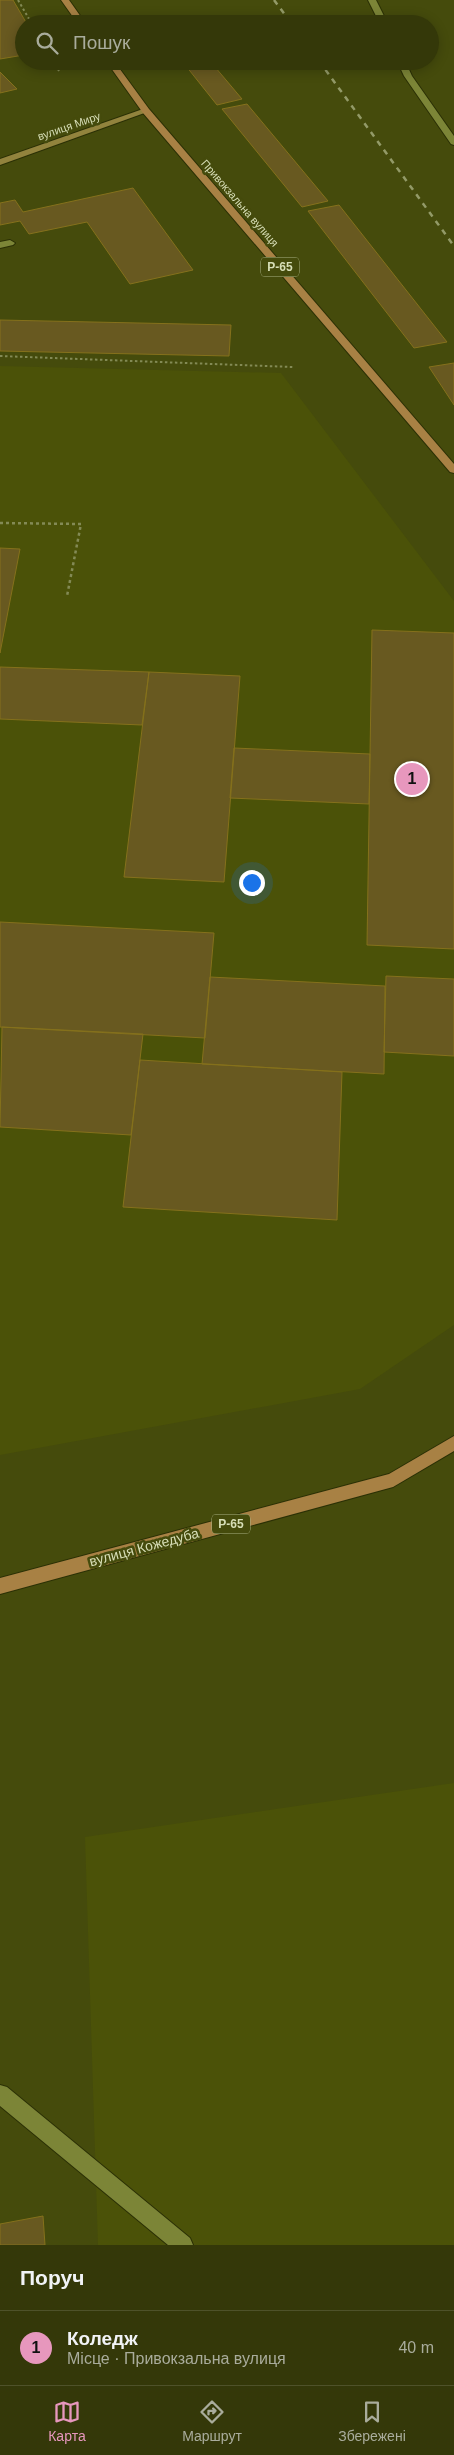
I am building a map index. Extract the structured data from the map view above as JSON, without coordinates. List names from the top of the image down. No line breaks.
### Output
{"streets":{"main road":["вулиця Миру","Привокзальна вулиця","Р-65","вулиця Кожедуба"]},"crossings":[["вулиця Миру","Привокзальна вулиця"]],"page":{"search":"Пошук","pins":"1","heading":"Поруч","list":[{"mark":"1","name":"Коледж","note":"Місце · Привокзальна вулиця","value":"40 m"}],"nav":["Карта","Маршрут","Збережені"]}}
